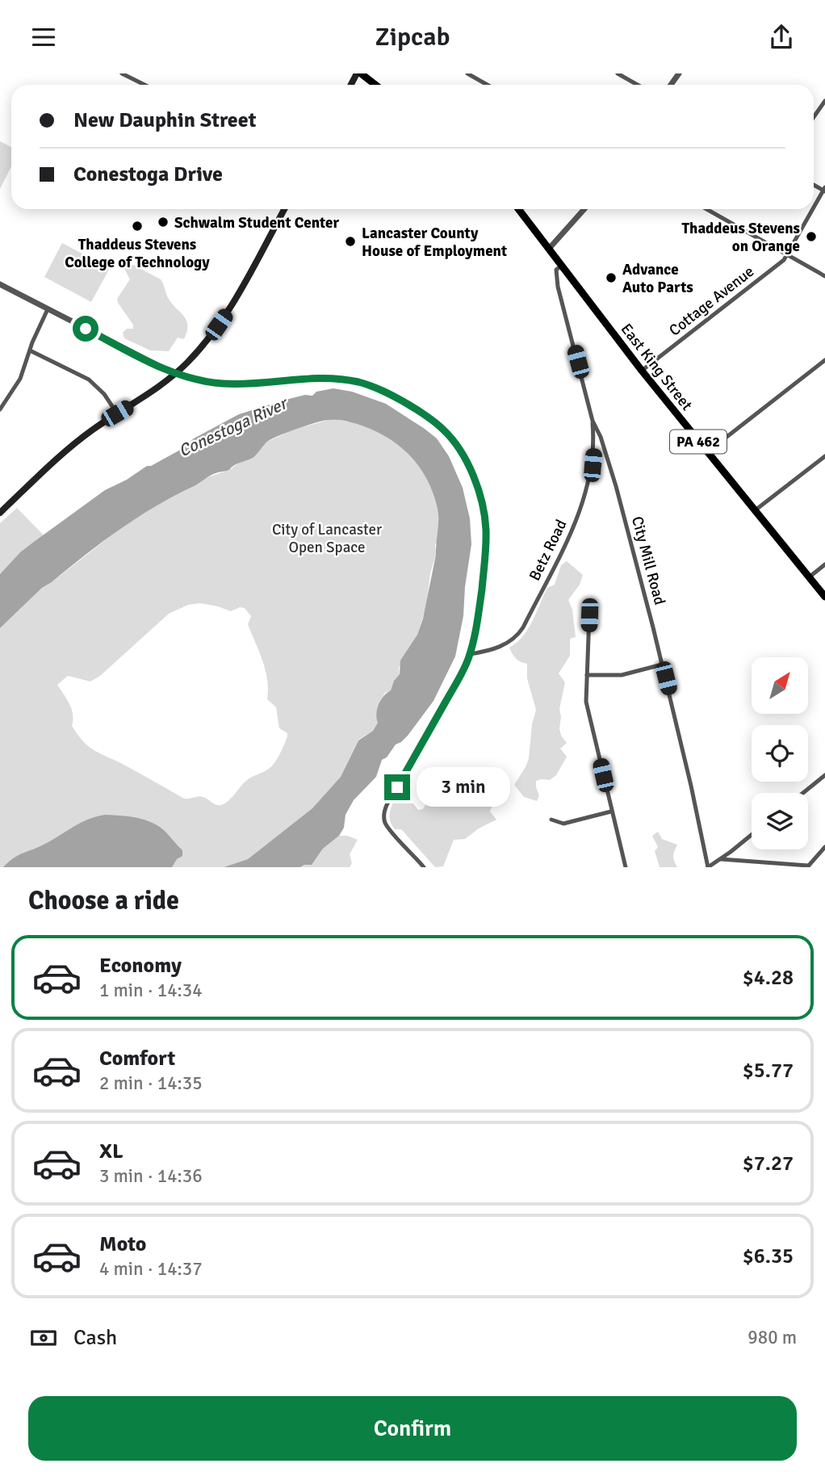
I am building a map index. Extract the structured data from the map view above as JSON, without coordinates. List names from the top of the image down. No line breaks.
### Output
{"streets":{"main road":["East King Street","PA 462"],"street":["Cottage Avenue","Betz Road","City Mill Road"]},"crossings":[["Cottage Avenue","East King Street"],["East King Street","City Mill Road"],["Betz Road","City Mill Road"]],"water":["Conestoga River"],"parks":["City of Lancaster Open Space"],"places":["Schwalm Student Center","Thaddeus Stevens College of Technology","Thaddeus Stevens on Orange","Lancaster County House of Employment","Advance Auto Parts"],"north":"top right","page":{"header":"Zipcab","banner":["New Dauphin Street","Conestoga Drive"],"bubble":"3 min","heading":"Choose a ride","list":[{"name":"Economy","note":"1 min · 14:34","value":"$4.28"},{"name":"Comfort","note":"2 min · 14:35","value":"$5.77"},{"name":"XL","note":"3 min · 14:36","value":"$7.27"},{"name":"Moto","note":"4 min · 14:37","value":"$6.35"}],"pay":["Cash","980 m"],"buttons":"Confirm"}}
